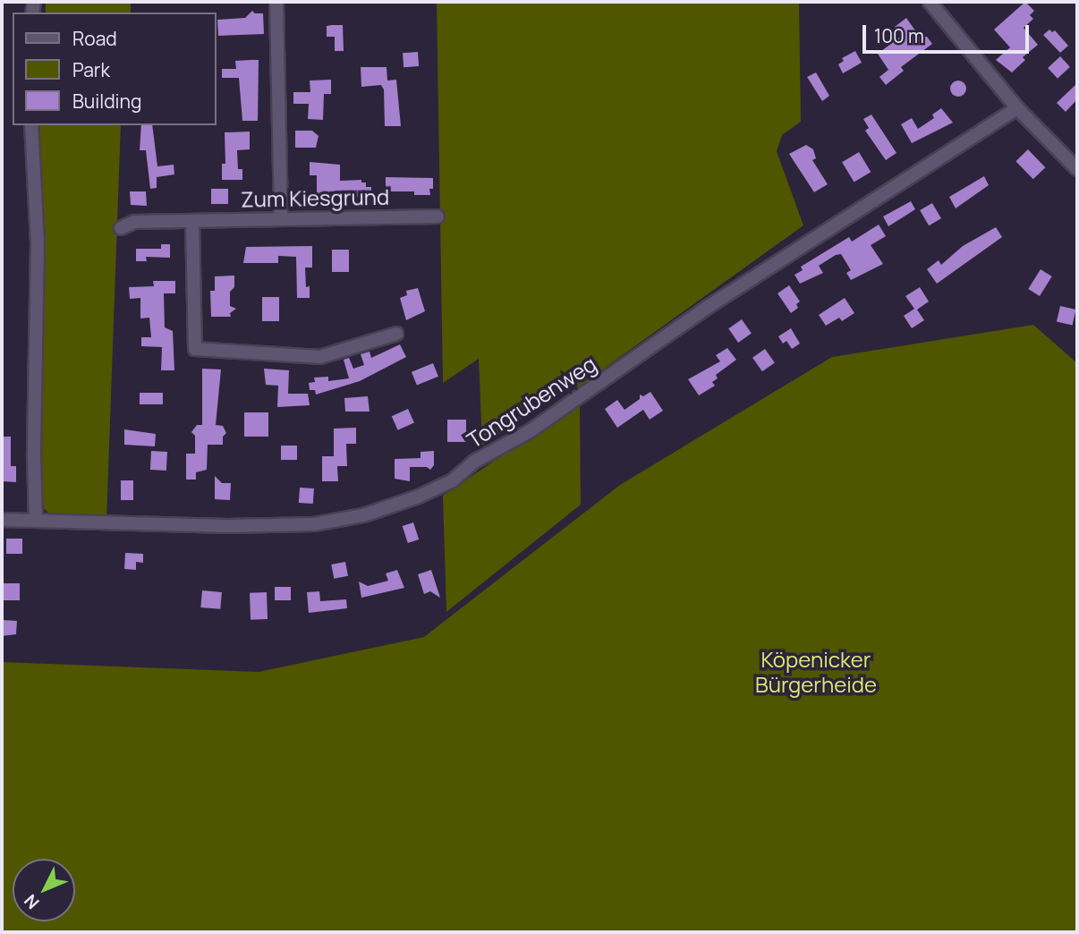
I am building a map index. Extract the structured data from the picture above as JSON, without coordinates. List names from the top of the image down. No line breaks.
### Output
{"streets":{"street":["Zum Kiesgrund","Tongrubenweg"]},"parks":["Köpenicker Bürgerheide"],"legend":["Road","Park","Building"],"scale_bar":"100 m","north":"bottom left"}
